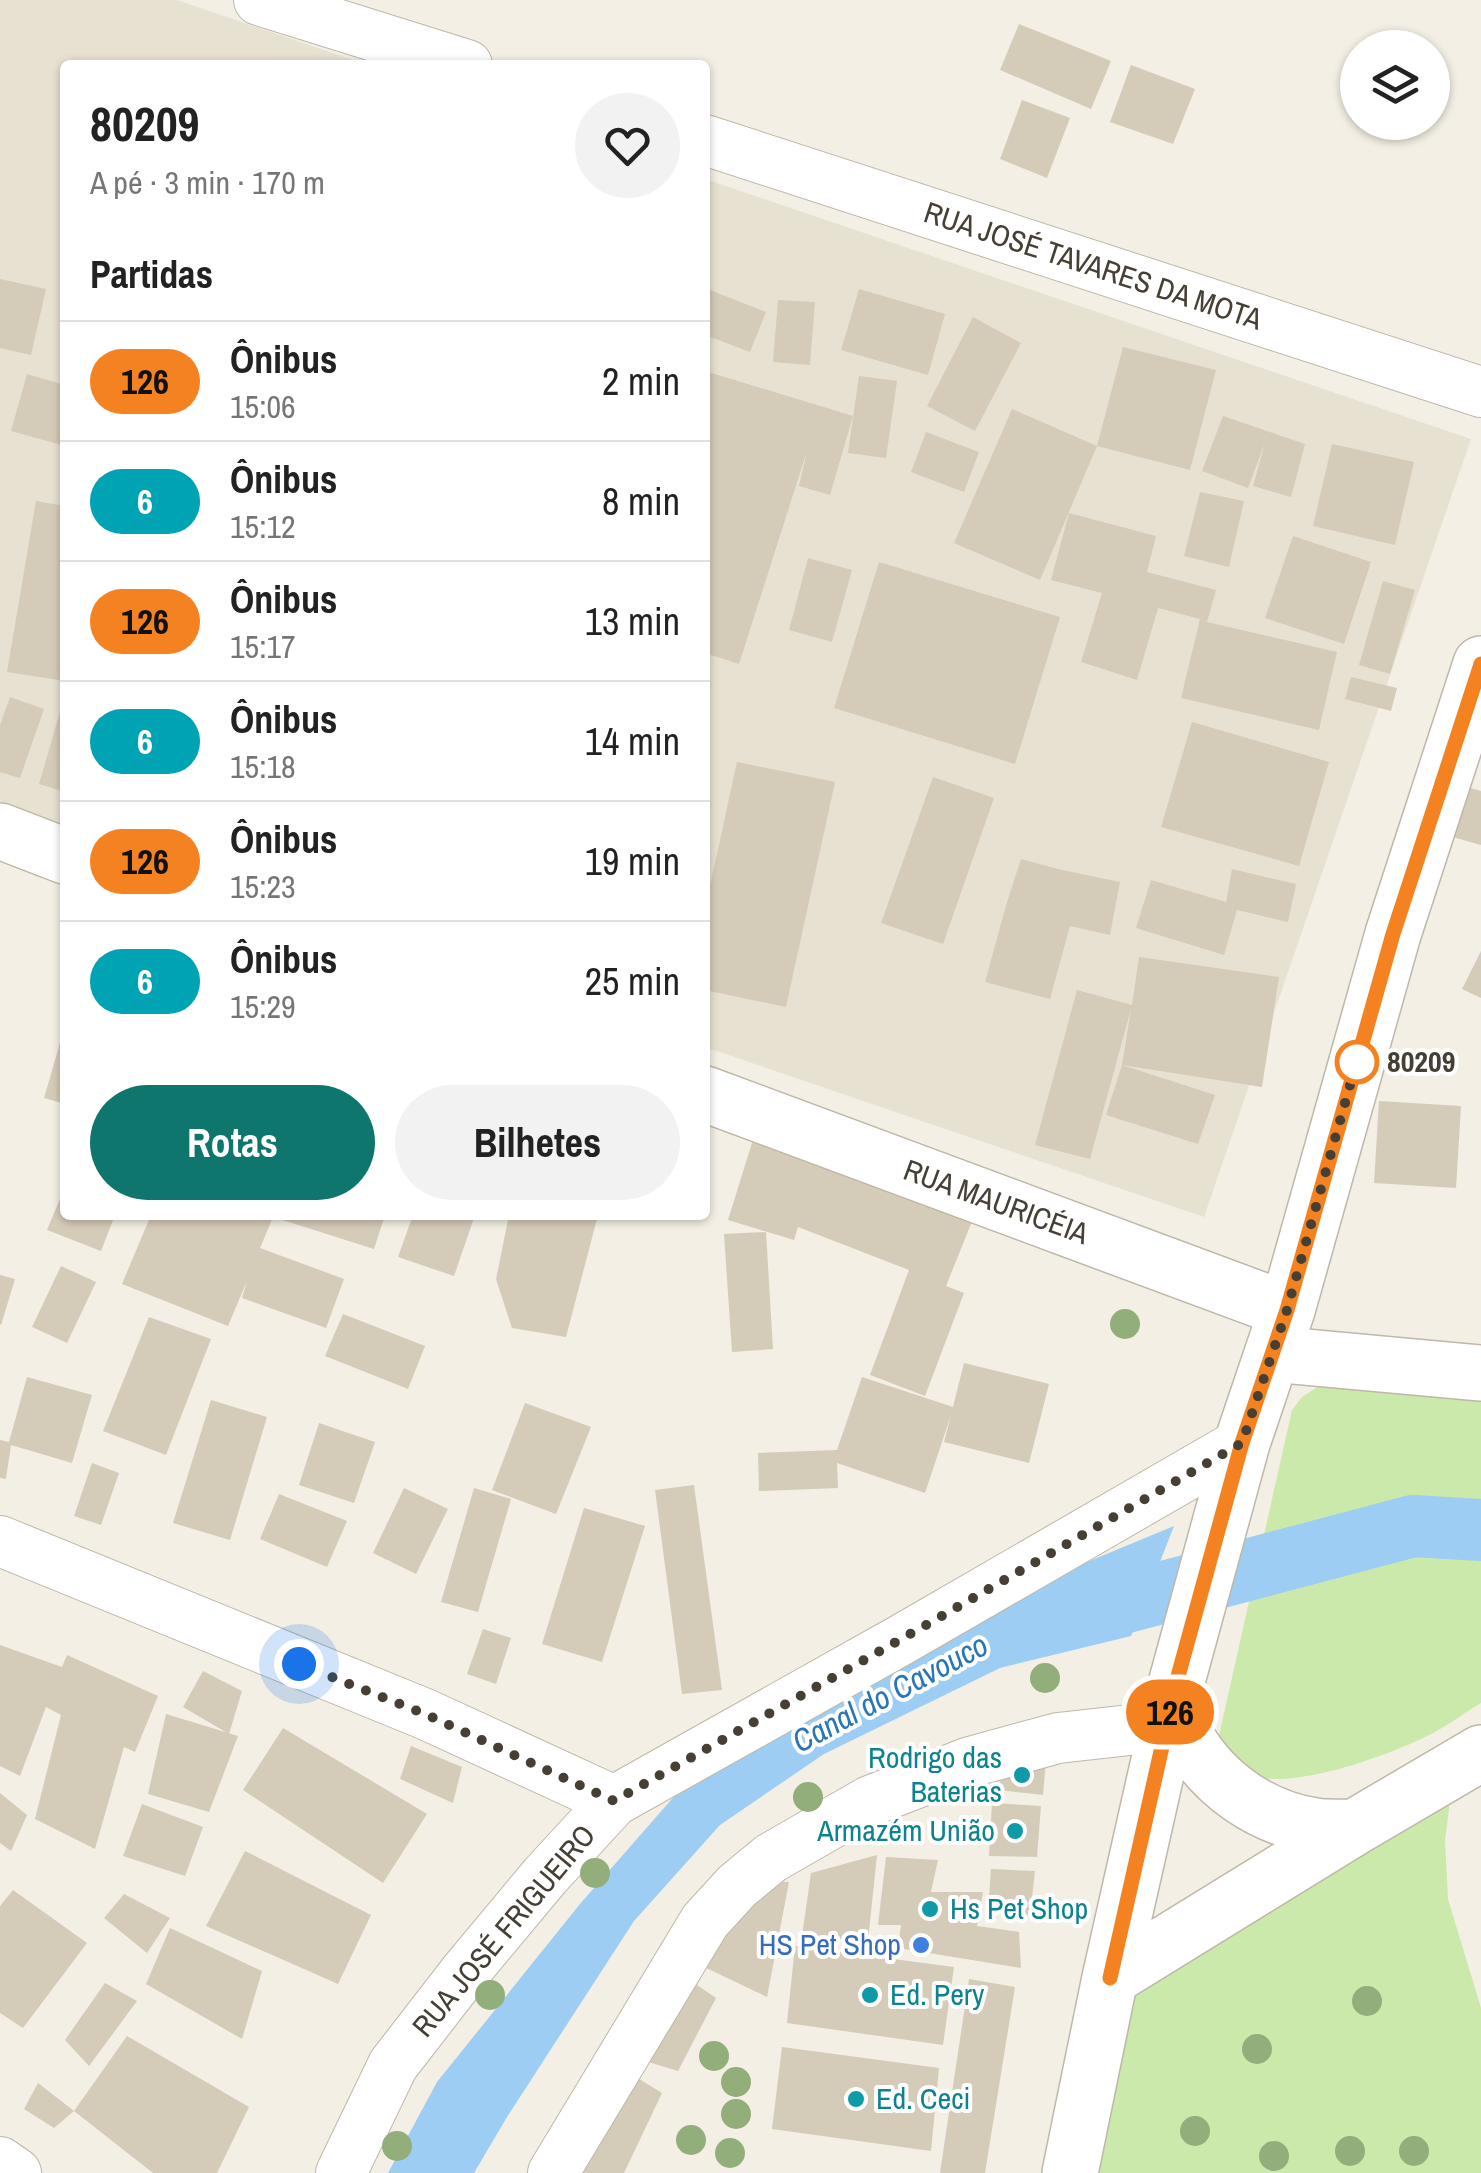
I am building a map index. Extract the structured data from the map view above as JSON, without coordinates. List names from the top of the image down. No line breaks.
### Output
{"streets":{"street":["RUA JOSÉ TAVARES DA MOTA","RUA MAURICÉIA","RUA JOSÉ FRIGUEIRO"]},"water":["Canal do Cavouco"],"places":["80209","Rodrigo das Baterias","Armazém União","Hs Pet Shop","HS Pet Shop","Ed. Pery","Ed. Ceci"],"lines":["bus line 126"],"page":{"on_map":"126","heading":[["80209","A pé · 3 min · 170 m"],"Partidas"],"list":[{"mark":"126","name":"Ônibus","note":"15:06","value":"2 min"},{"mark":"6","name":"Ônibus","note":"15:12","value":"8 min"},{"mark":"126","name":"Ônibus","note":"15:17","value":"13 min"},{"mark":"6","name":"Ônibus","note":"15:18","value":"14 min"},{"mark":"126","name":"Ônibus","note":"15:23","value":"19 min"},{"mark":"6","name":"Ônibus","note":"15:29","value":"25 min"}],"buttons":["Rotas","Bilhetes"]}}
